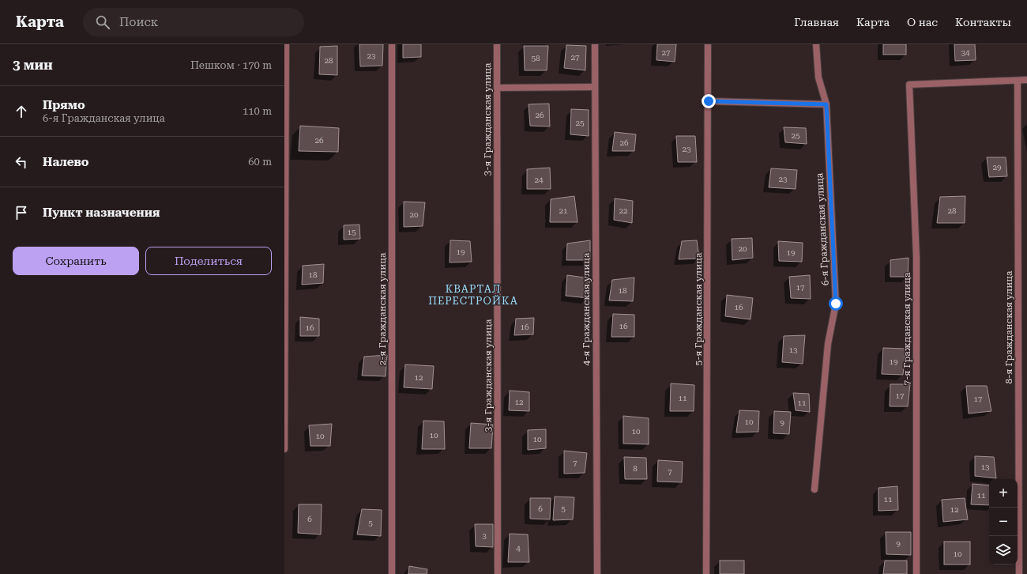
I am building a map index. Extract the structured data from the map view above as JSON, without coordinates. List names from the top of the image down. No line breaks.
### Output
{"streets":{"street":["3-я Гражданская улица","6-я Гражданская улица","2-я Гражданская улица","4-я Гражданская улица","5-я Гражданская улица","8-я Гражданская улица","7-я Гражданская улица"]},"crossings":[["8-я Гражданская улица","7-я Гражданская улица"]],"districts":["КВАРТАЛ ПЕРЕСТРОЙКА"],"house_numbers":["27","34","23","27","58","28","26","25","25","26","26","23","29","23","24","21","22","28","20","15","20","19","19","18","17","18","16","16","16","16","13","19","12","17","11","17","12","11","10","9","10","10","10","10","7","13","8","7","11","11","6","5","12","6","5","3","9","4","10"],"page":{"header":"Карта","search":"Поиск","nav":["Главная","Карта","О нас","Контакты"],"heading":["3 мин","Пешком · 170 m"],"list":[["Прямо","6-я Гражданская улица","110 m"],["Налево","60 m"],"Пункт назначения"],"buttons":["Сохранить","Поделиться"],"map_buttons":["+","−"]}}
